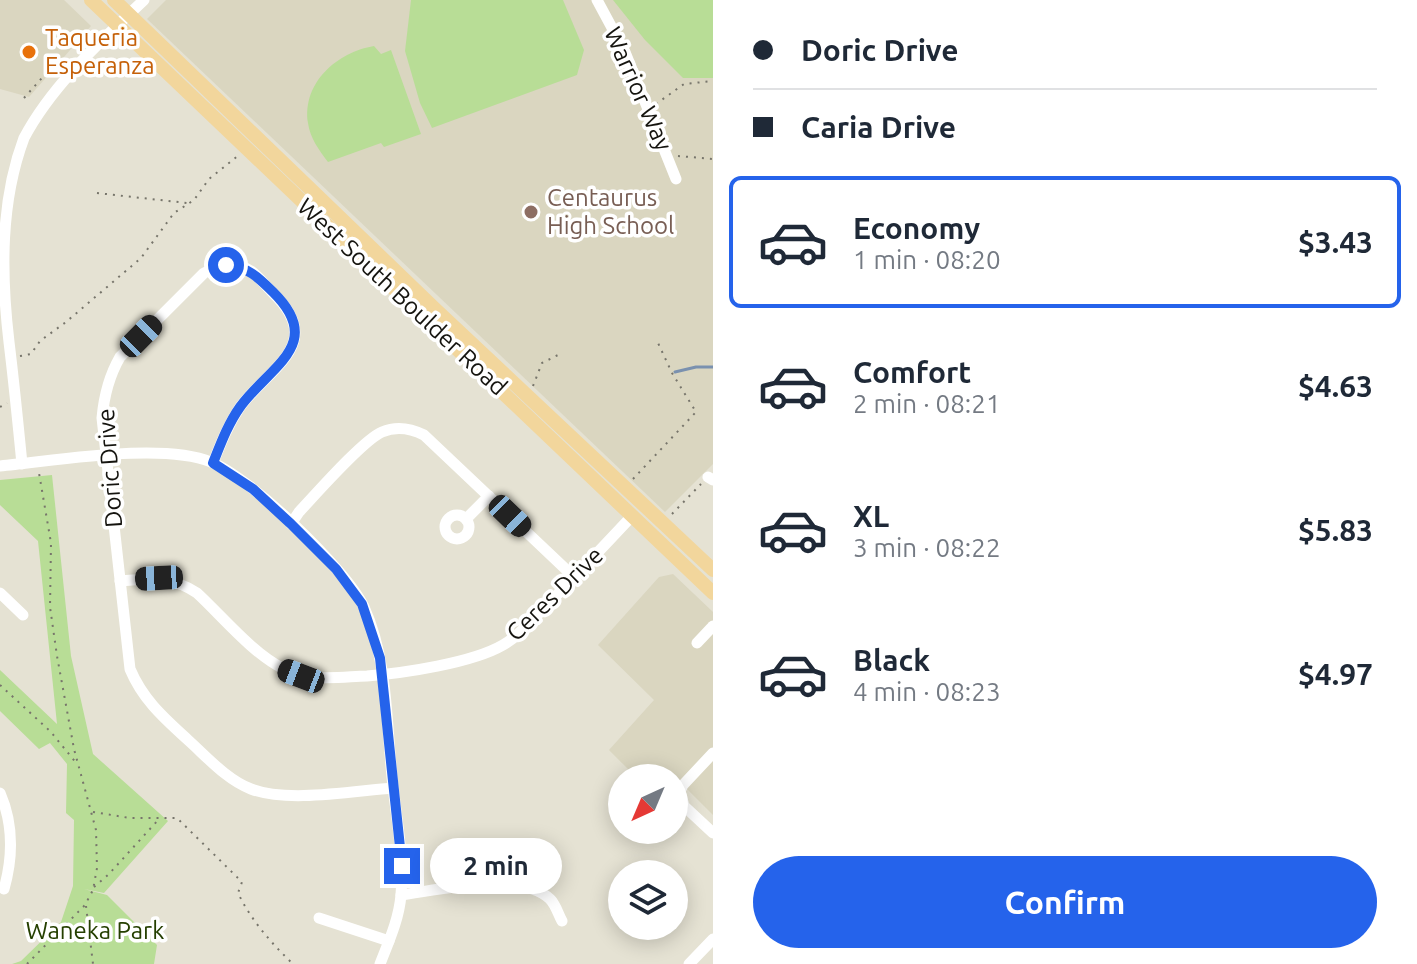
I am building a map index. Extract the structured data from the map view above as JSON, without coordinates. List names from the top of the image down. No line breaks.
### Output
{"streets":{"main road":["West South Boulder Road"],"street":["Warrior Way","Doric Drive","Ceres Drive"]},"crossings":[["West South Boulder Road","Ceres Drive"],["Doric Drive","Ceres Drive"]],"parks":["Waneka Park"],"places":["Taqueria Esperanza","Centaurus High School"],"north":"bottom left","page":{"banner":["Doric Drive","Caria Drive"],"list":[{"name":"Economy","note":"1 min · 08:20","value":"$3.43"},{"name":"Comfort","note":"2 min · 08:21","value":"$4.63"},{"name":"XL","note":"3 min · 08:22","value":"$5.83"},{"name":"Black","note":"4 min · 08:23","value":"$4.97"}],"bubble":"2 min","buttons":"Confirm"}}
